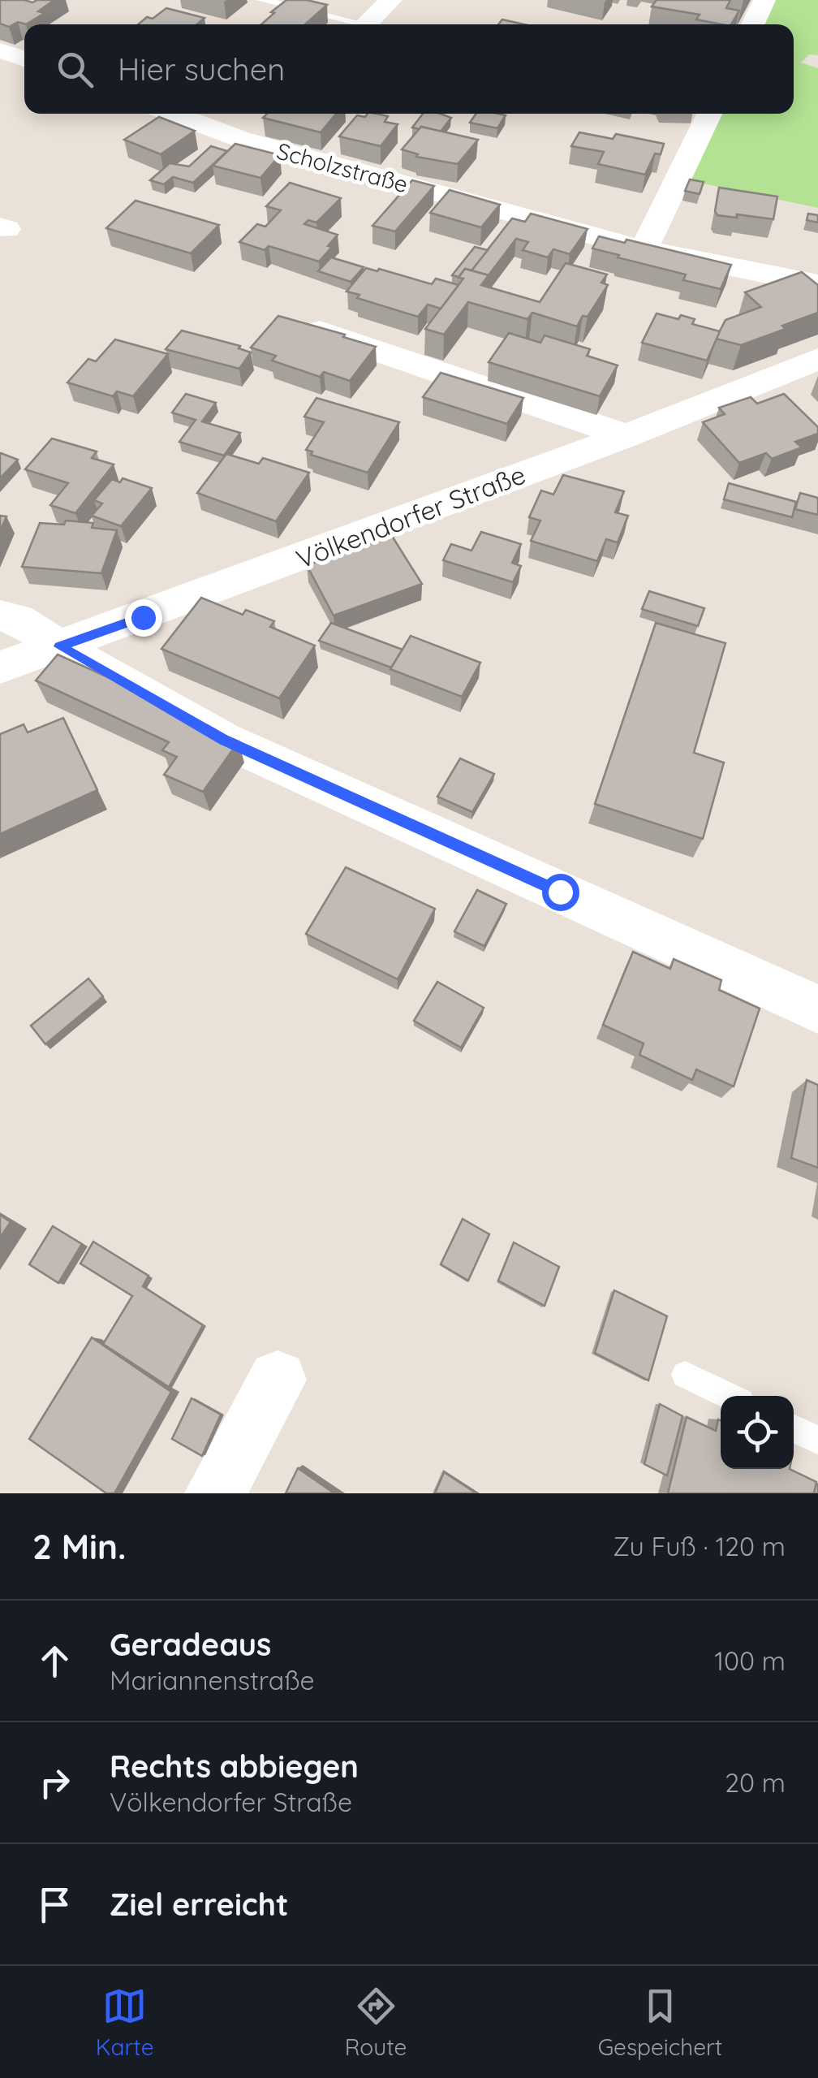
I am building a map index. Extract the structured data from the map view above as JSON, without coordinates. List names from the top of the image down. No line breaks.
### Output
{"streets":{"street":["Scholzstraße","Völkendorfer Straße"]},"page":{"search":"Hier suchen","heading":["2 Min.","Zu Fuß · 120 m"],"list":[["Geradeaus","Mariannenstraße","100 m"],["Rechts abbiegen","Völkendorfer Straße","20 m"],"Ziel erreicht"],"nav":["Karte","Route","Gespeichert"]}}
